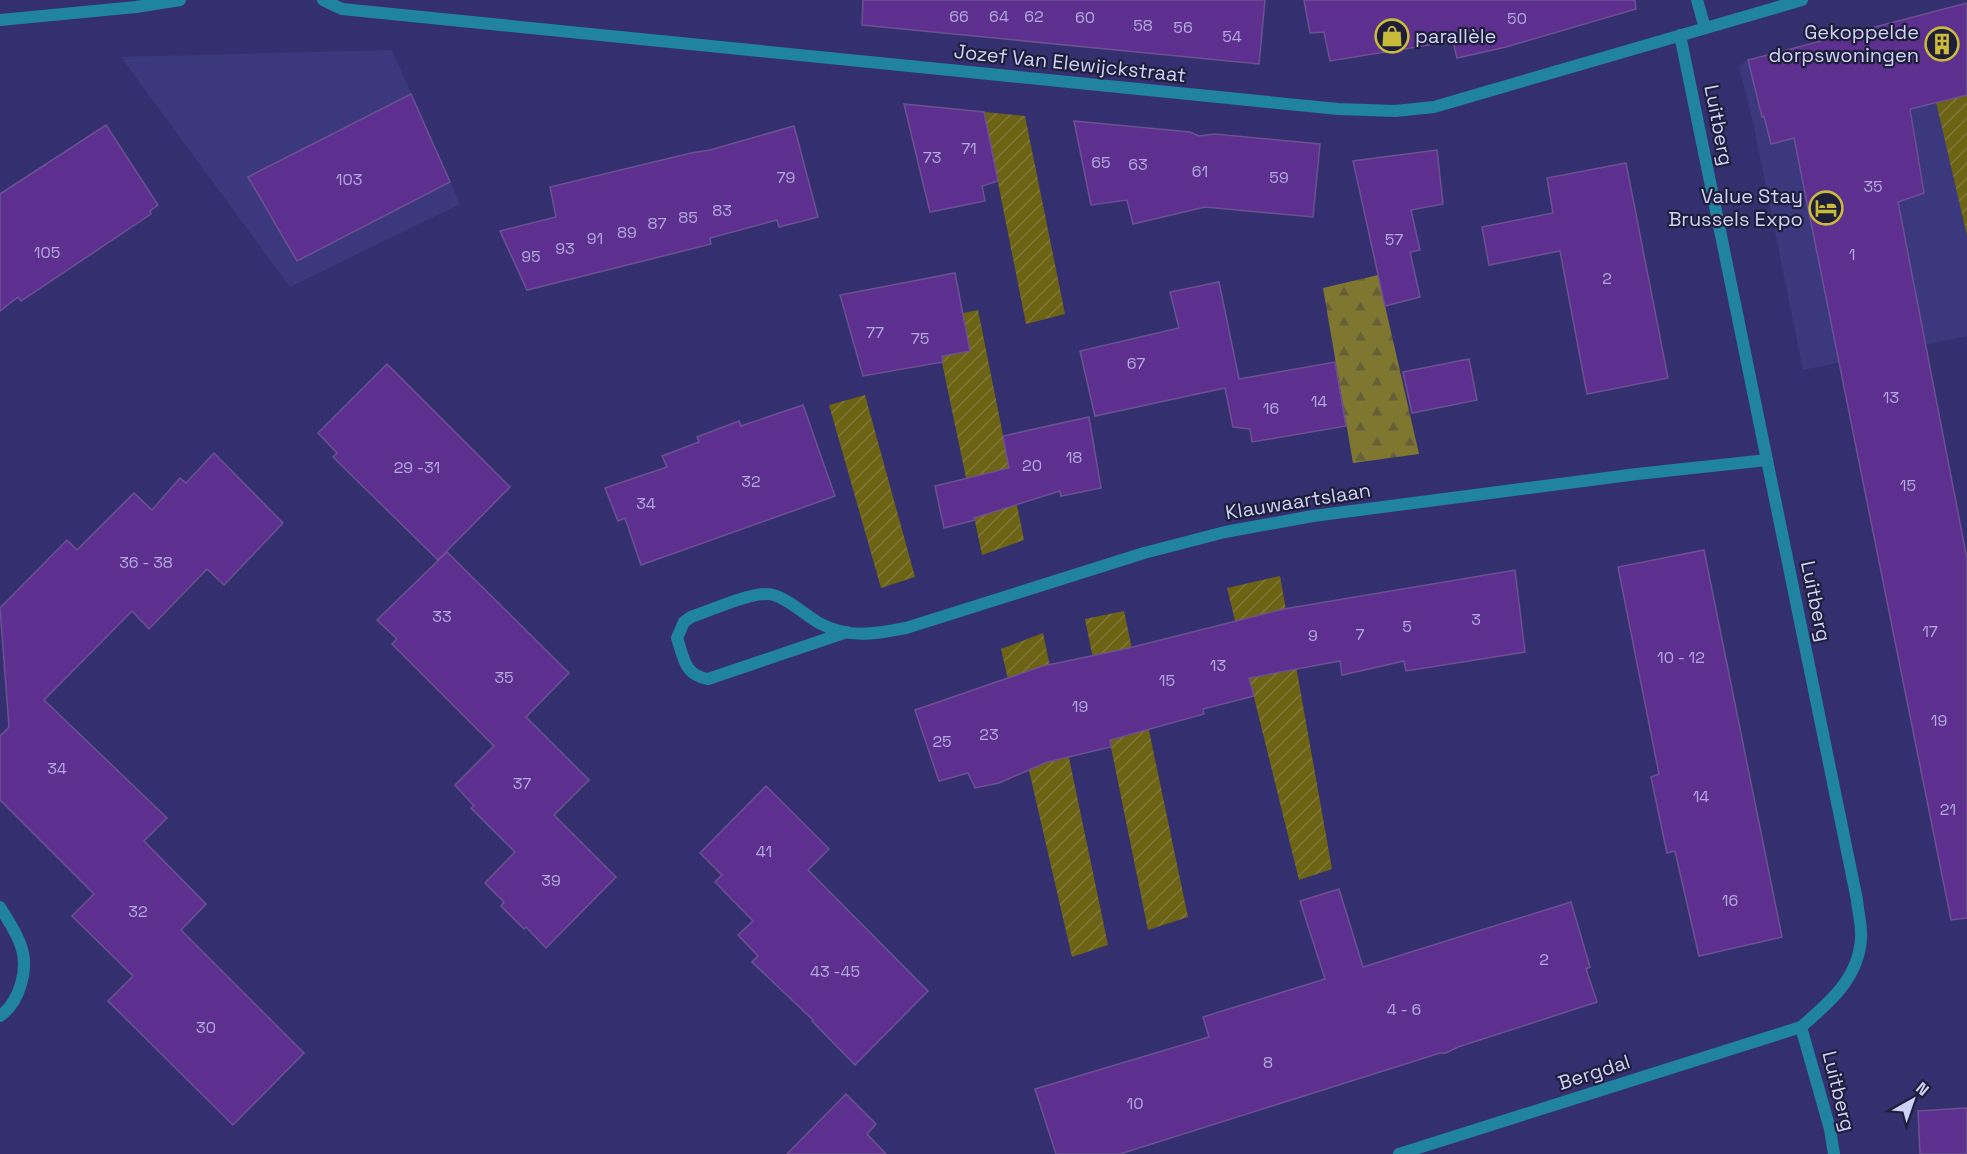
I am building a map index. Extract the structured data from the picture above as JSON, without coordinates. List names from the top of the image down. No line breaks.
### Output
{"streets":{"street":["Jozef Van Elewijckstraat","Luitberg","Klauwaartslaan","Bergdal"]},"crossings":[["Jozef Van Elewijckstraat","Luitberg"],["Luitberg","Klauwaartslaan"],["Luitberg","Bergdal"]],"places":{"shop":["parallèle"],"building":["Gekoppelde dorpswoningen"],"hotel":["Value Stay Brussels Expo"]},"house_numbers":["66","64","62","60","50","58","56","54","71","73","65","63","61","79","59","103","35","83","85","87","89","91","57","93","105","1","95","2","77","75","67","13","14","16","18","20","29 -31","32","15","34","36 - 38","33","3","5","17","7","9","10 - 12","13","35","15","19","19","23","25","34","37","14","21","41","39","16","32","2","43 -45","4 - 6","30","8","10"],"north":"top right"}
